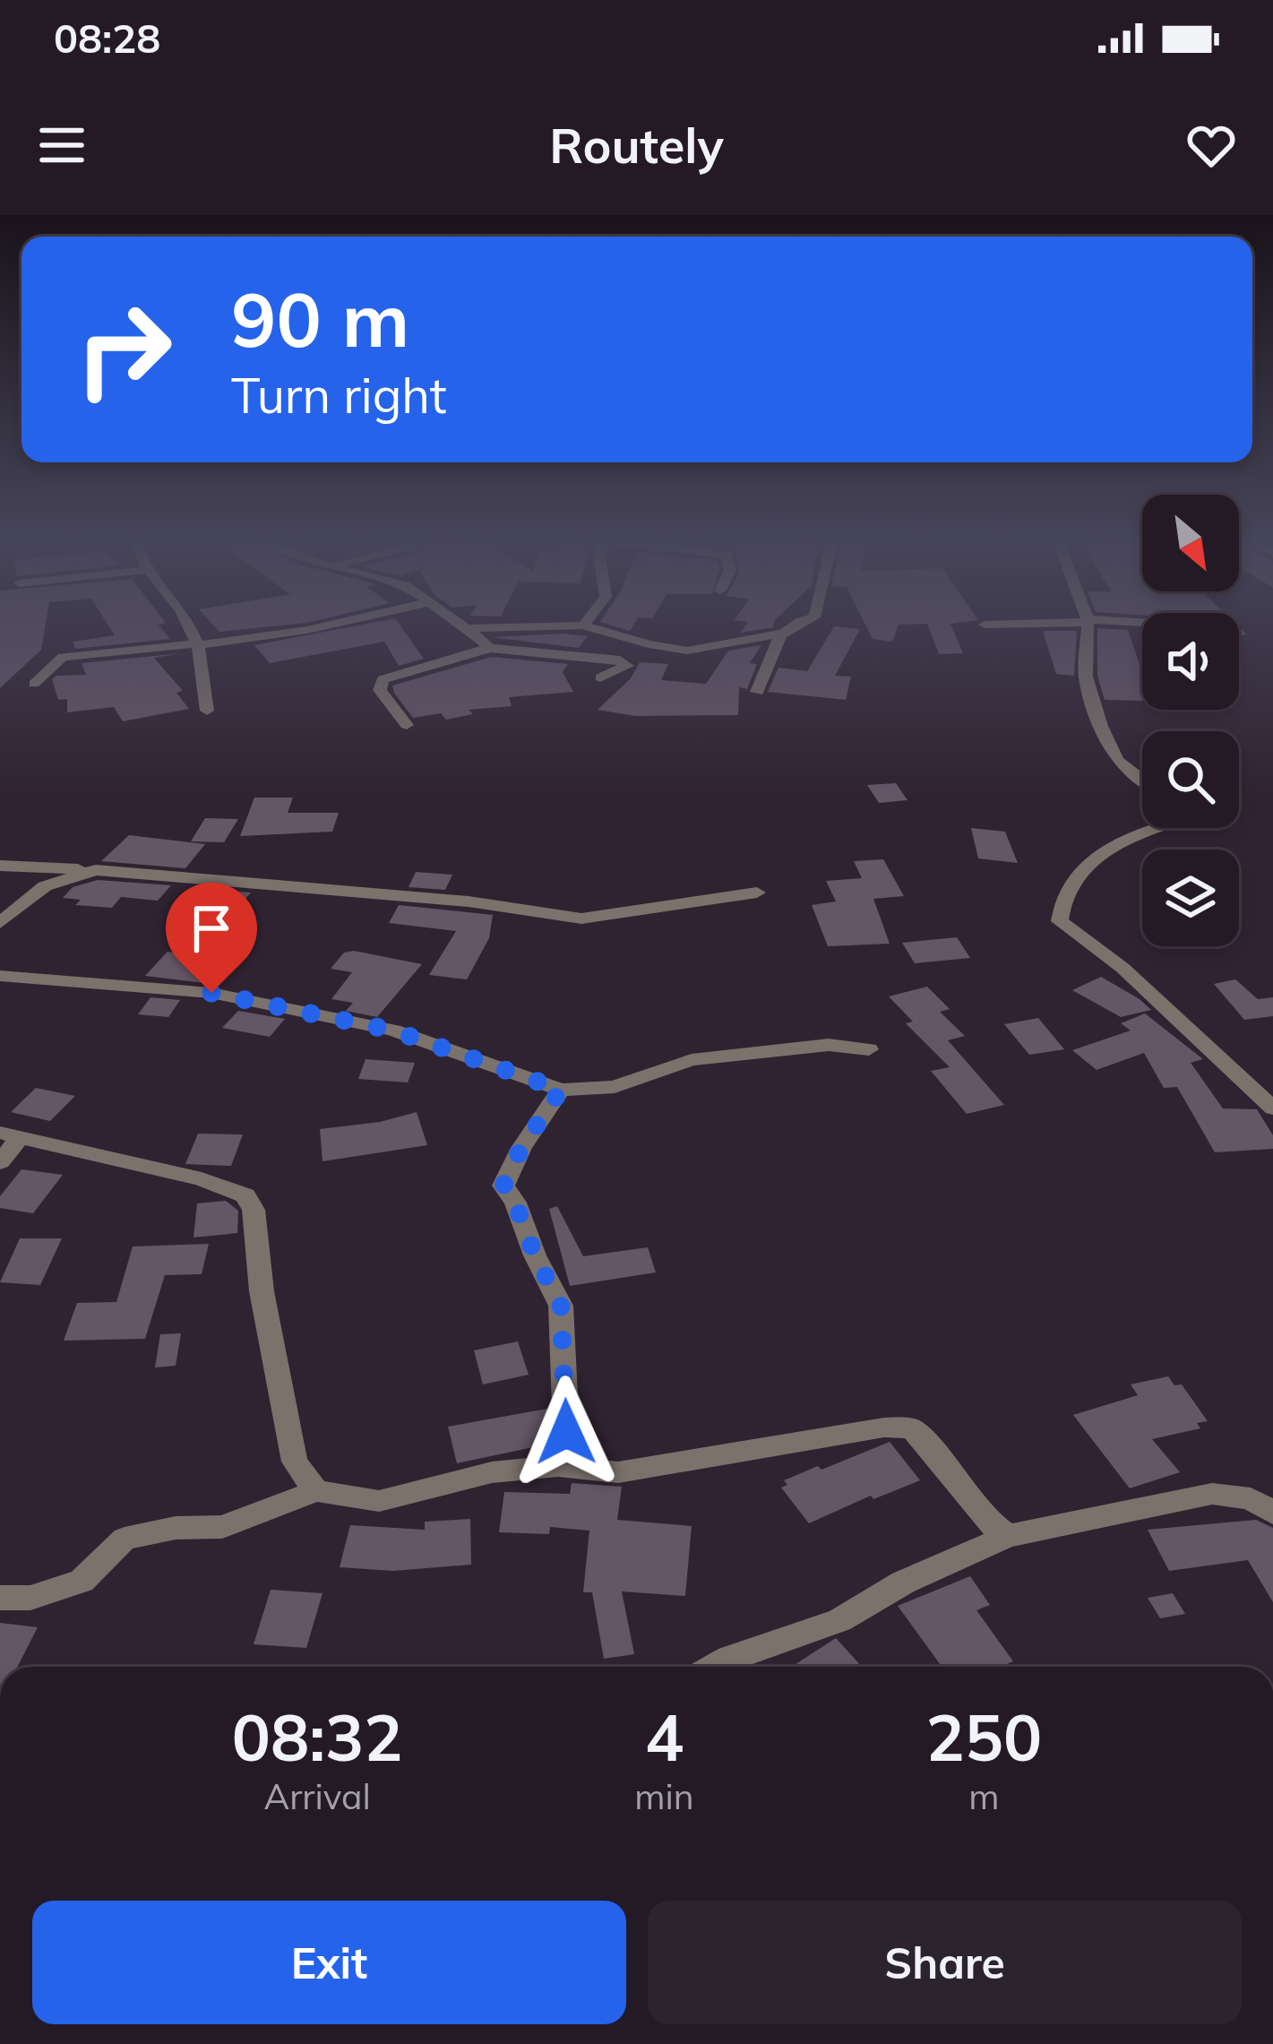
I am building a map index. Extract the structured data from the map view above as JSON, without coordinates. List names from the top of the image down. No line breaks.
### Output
{"north":"bottom right","page":{"status":"08:28","header":"Routely","turn":["90 m","Turn right"],"eta":["08:32","Arrival","4","min","250","m"],"buttons":["Exit","Share"]}}
